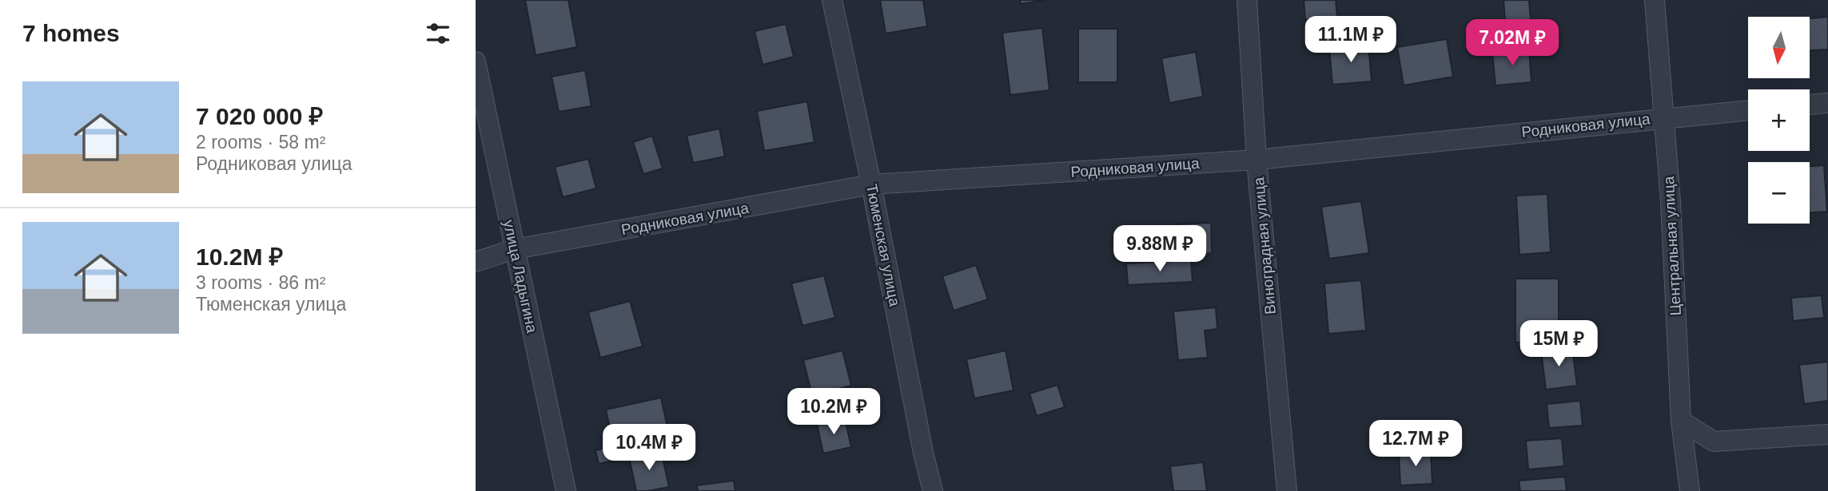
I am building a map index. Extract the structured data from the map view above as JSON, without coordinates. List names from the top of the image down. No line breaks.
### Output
{"streets":{"street":["Родниковая улица","Тюменская улица","Виноградная улица","Центральная улица","улица Ладыгина"]},"crossings":[["Родниковая улица","Тюменская улица"],["Родниковая улица","Виноградная улица"],["Родниковая улица","Центральная улица"],["Родниковая улица","улица Ладыгина"]],"north":"bottom","page":{"heading":"7 homes","price":["11.1M ₽","7.02M ₽","9.88M ₽","15M ₽","10.2M ₽","12.7M ₽","10.4M ₽"],"map_buttons":["+","−"],"list":[{"name":"7 020 000 ₽","note":"2 rooms · 58 m² · Родниковая улица"},{"name":"10.2M ₽","note":"3 rooms · 86 m² · Тюменская улица"}]}}
